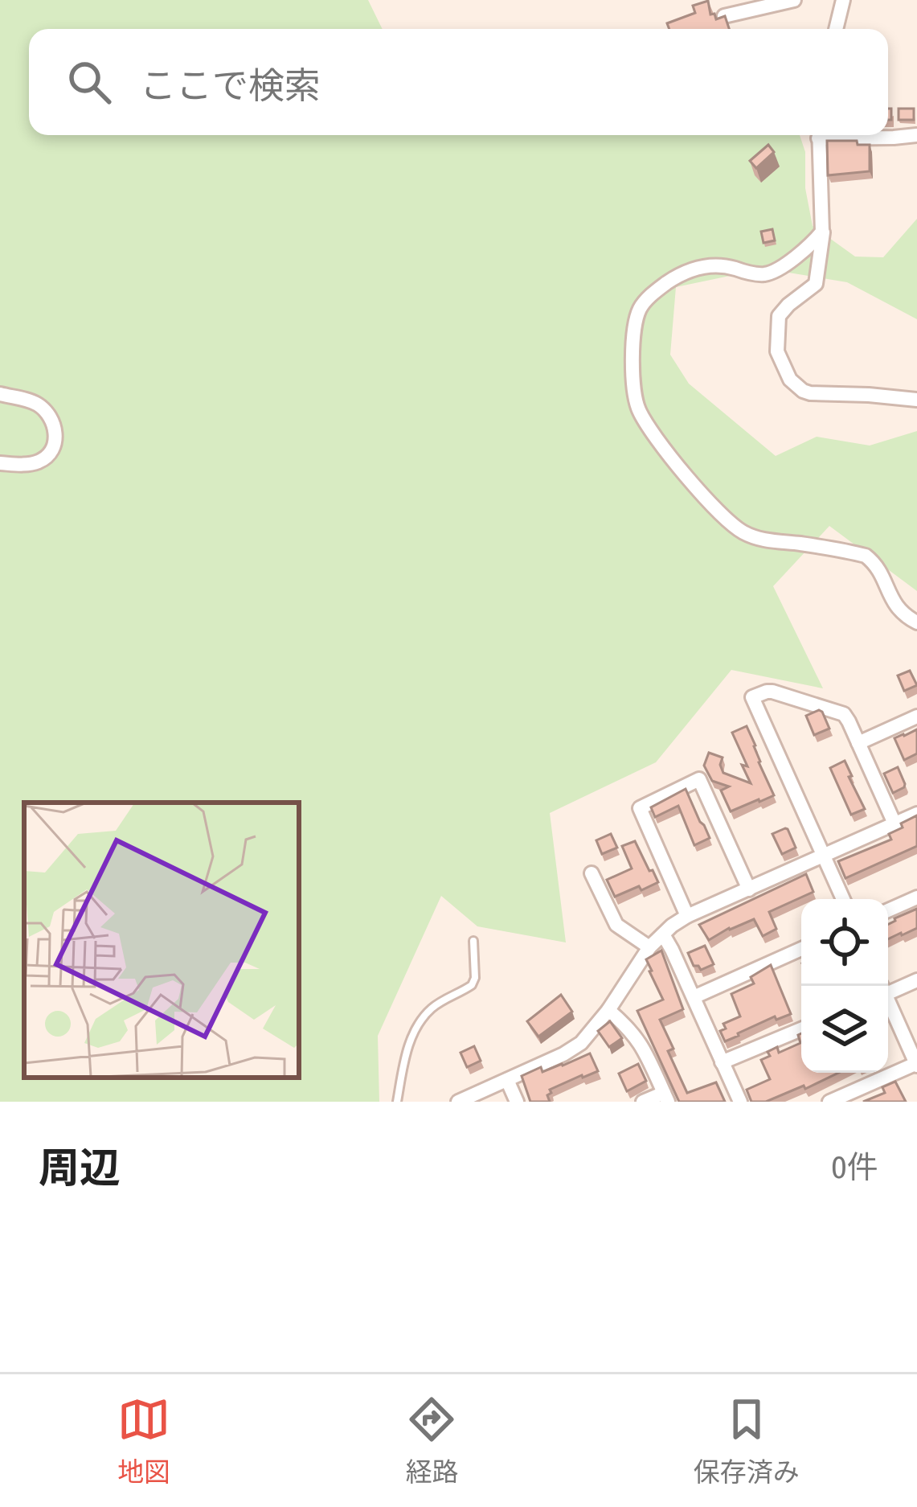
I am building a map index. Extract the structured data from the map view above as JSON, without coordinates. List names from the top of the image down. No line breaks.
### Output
{"page":{"search":"ここで検索","heading":["周辺","0件"],"nav":["地図","経路","保存済み"]}}
